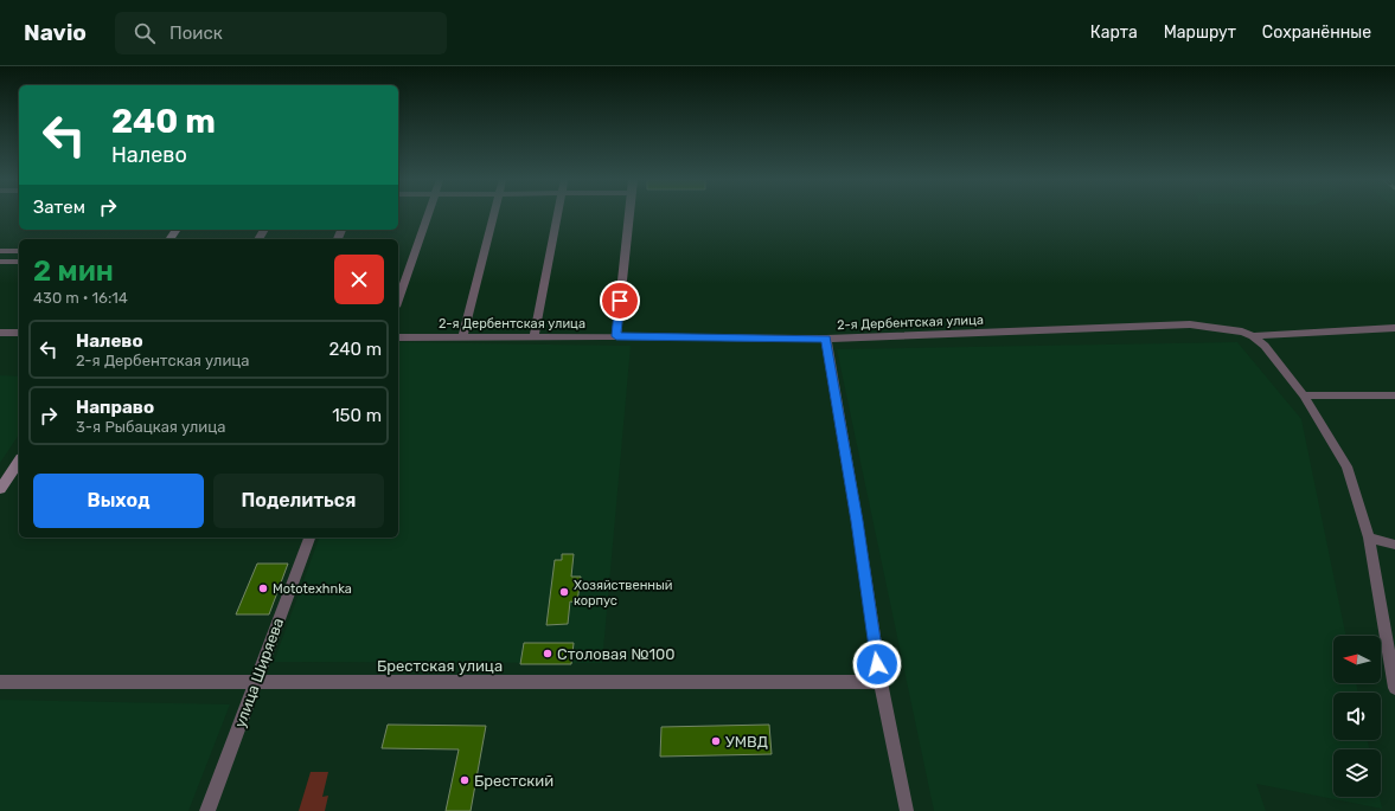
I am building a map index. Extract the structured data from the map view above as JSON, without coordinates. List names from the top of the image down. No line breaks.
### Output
{"streets":{"street":["2-я Дербентская улица","Брестская улица","улица Ширяева"]},"crossings":[["Брестская улица","улица Ширяева"]],"places":["Mototexhnka","Хозяйственный корпус","Столовая №100","УМВД","Брестский"],"north":"left","page":{"header":"Navio","search":"Поиск","nav":["Карта","Маршрут","Сохранённые"],"turn":["240 m","Налево"],"then":"Затем","heading":["2 мин","430 m · 16:14"],"list":[{"name":"Налево","note":"2-я Дербентская улица","value":"240 m"},{"name":"Направо","note":"3-я Рыбацкая улица","value":"150 m"}],"buttons":["Выход","Поделиться"]}}
